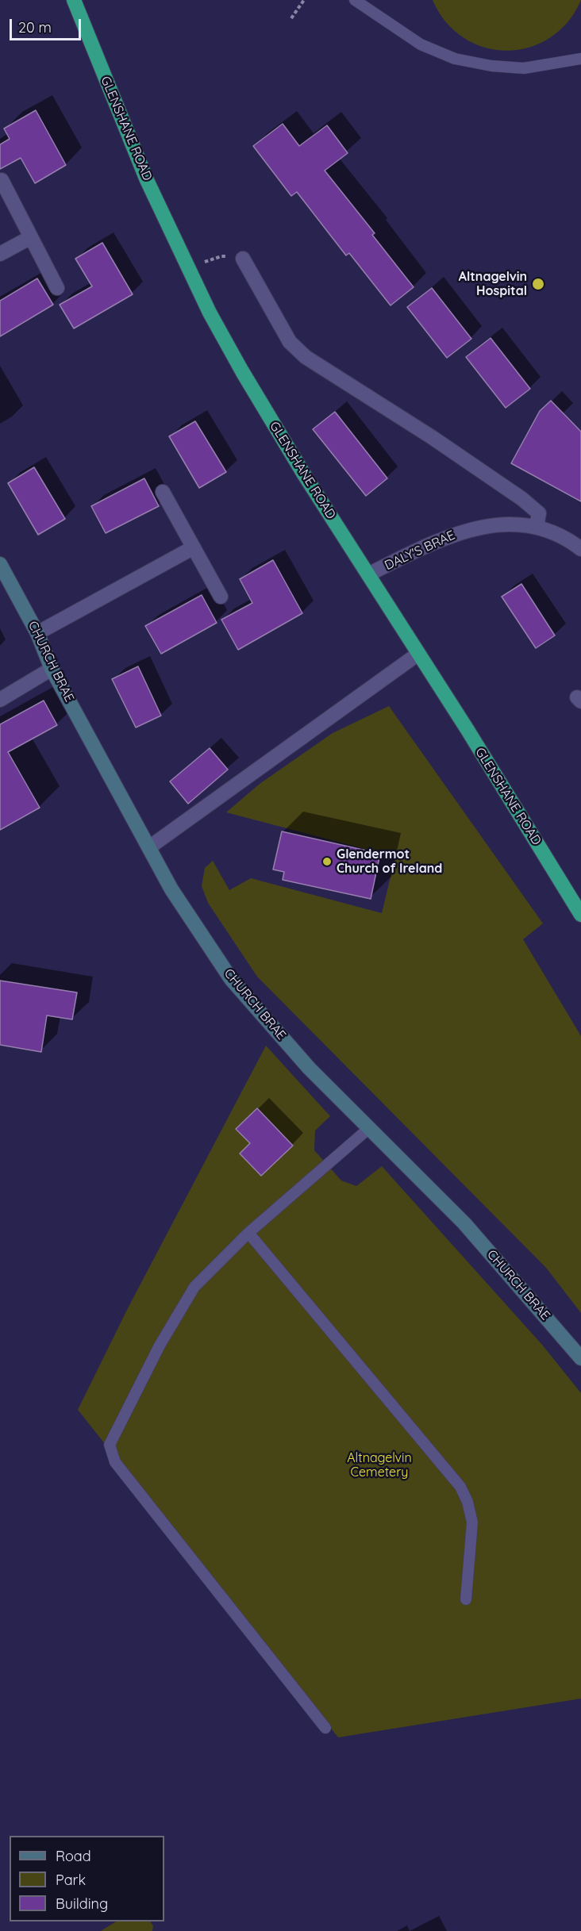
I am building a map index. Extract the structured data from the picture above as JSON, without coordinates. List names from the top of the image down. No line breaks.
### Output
{"streets":{"highway":["GLENSHANE ROAD"],"main road":["CHURCH BRAE"],"street":["DALY'S BRAE"]},"crossings":[["GLENSHANE ROAD","DALY'S BRAE"]],"parks":["Altnagelvin Cemetery"],"places":["Altnagelvin Hospital","Glendermot Church of Ireland"],"legend":["Road","Park","Building"],"scale_bar":"20 m"}
